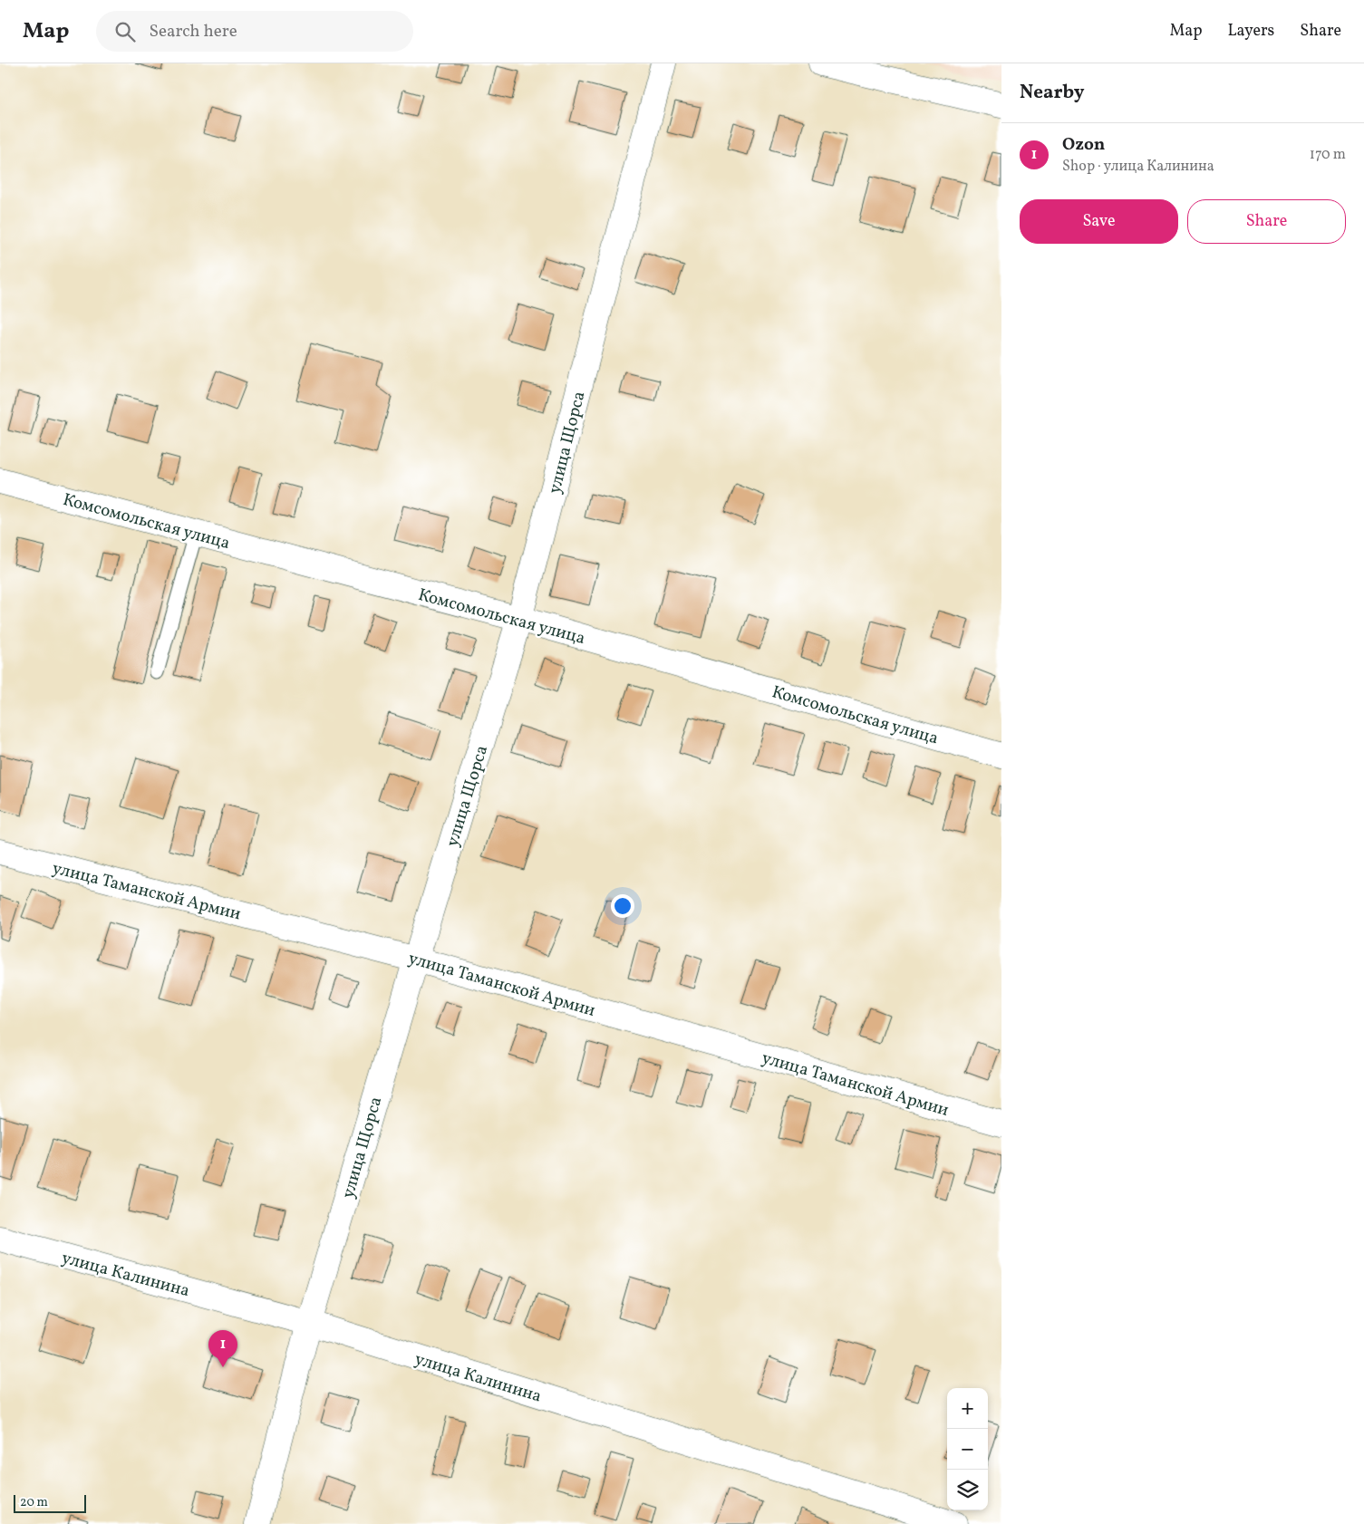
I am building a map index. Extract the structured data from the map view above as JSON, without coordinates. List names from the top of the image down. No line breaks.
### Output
{"streets":{"street":["улица Щорса","Комсомольская улица","улица Таманской Армии","улица Калинина"]},"crossings":[["улица Щорса","Комсомольская улица"],["улица Щорса","улица Таманской Армии"],["улица Щорса","улица Калинина"]],"scale_bar":"20 m","page":{"header":"Map","search":"Search here","nav":["Map","Layers","Share"],"heading":"Nearby","list":[{"mark":"1","name":"Ozon","note":"Shop · улица Калинина","value":"170 m"}],"buttons":["Save","Share"],"pins":"1","map_buttons":["+","−"],"scale":"20 m"}}
